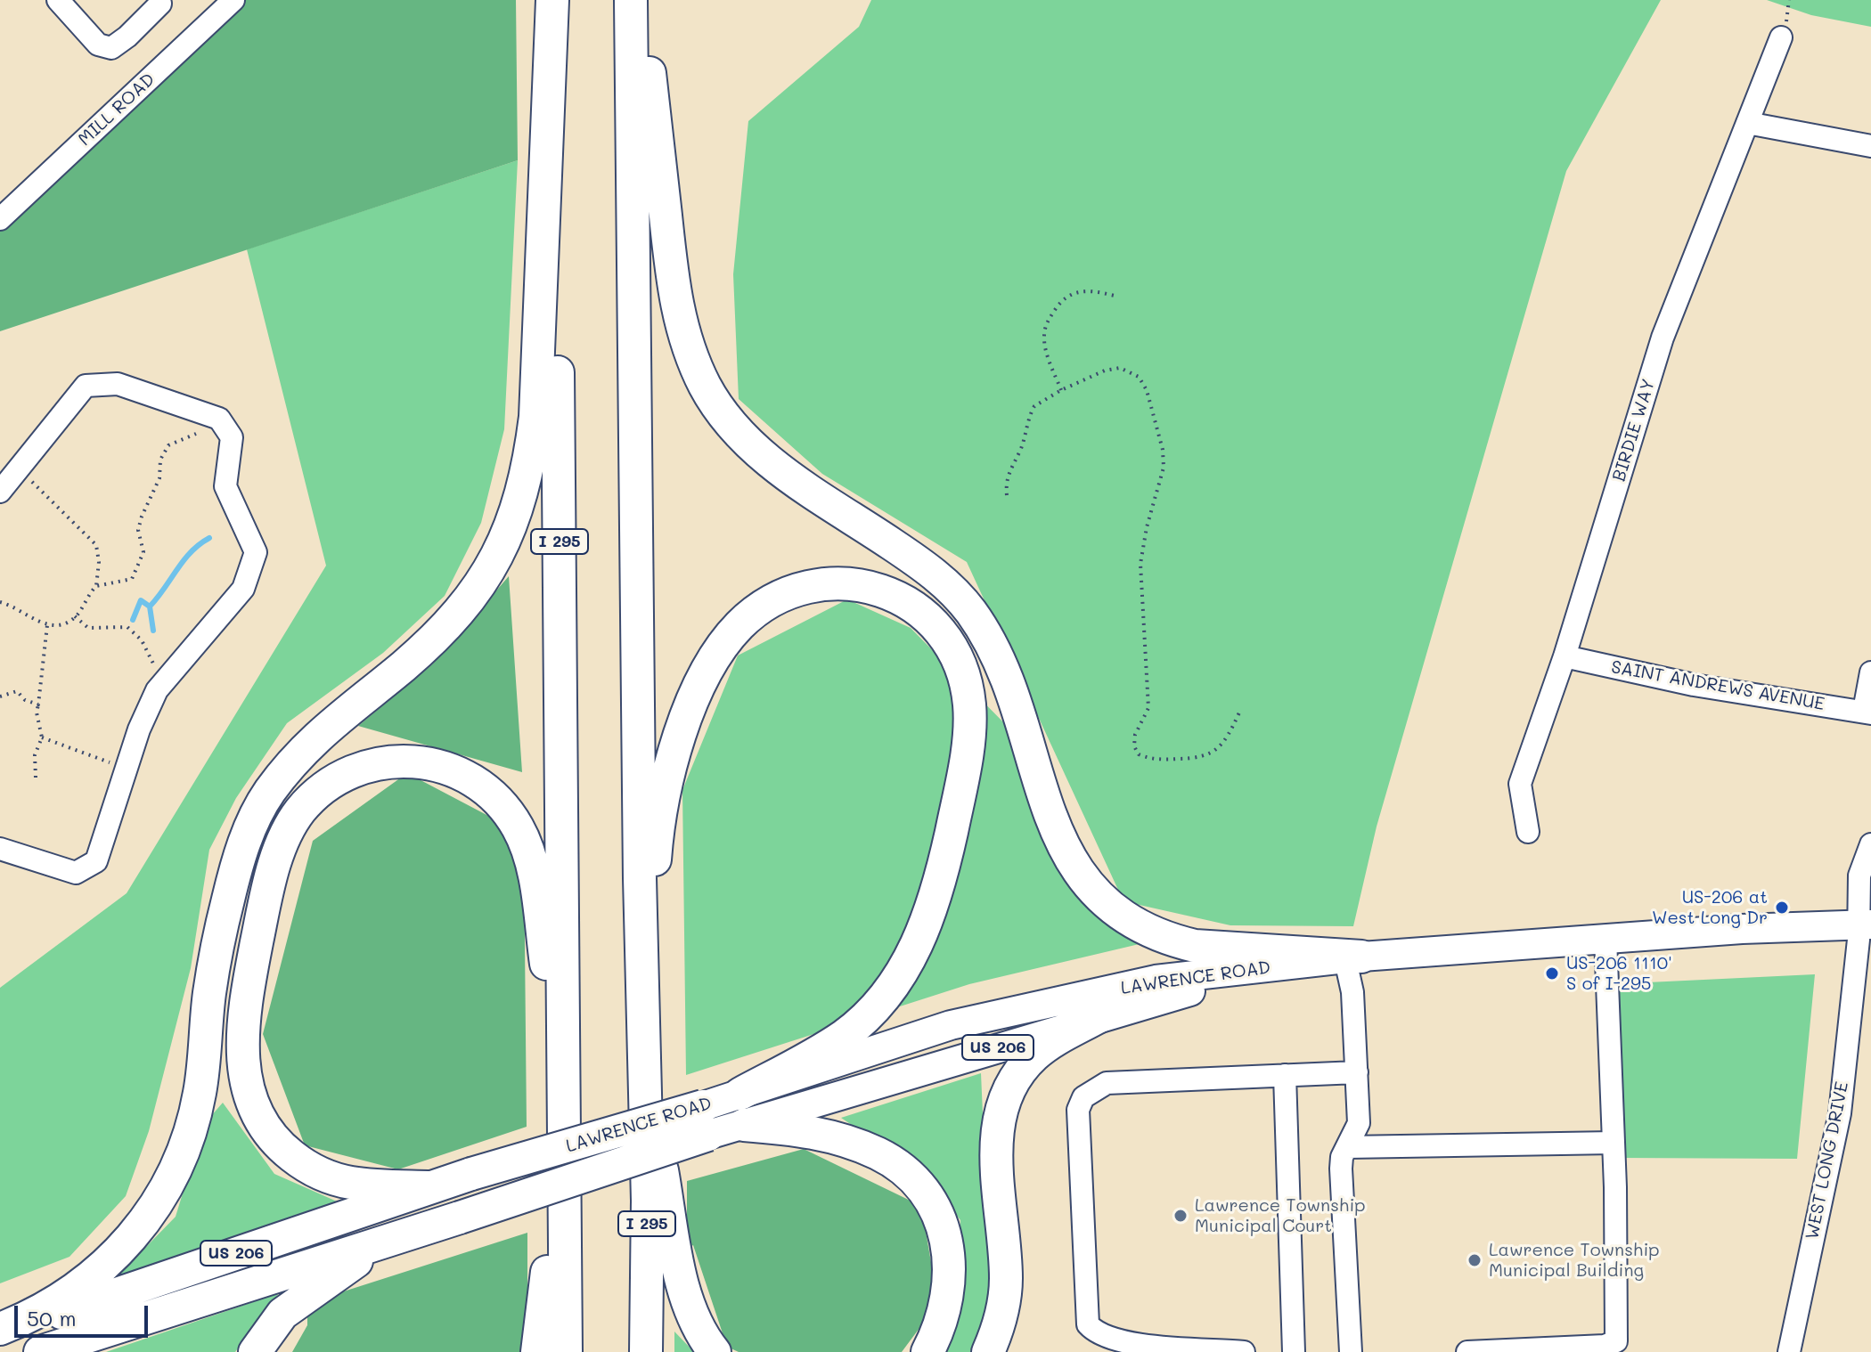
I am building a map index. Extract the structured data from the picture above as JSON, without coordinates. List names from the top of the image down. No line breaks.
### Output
{"streets":{"highway":["I 295","LAWRENCE ROAD","US 206"],"street":["MILL ROAD","BIRDIE WAY","SAINT ANDREWS AVENUE","WEST LONG DRIVE"]},"crossings":[["BIRDIE WAY","SAINT ANDREWS AVENUE"],["LAWRENCE ROAD","WEST LONG DRIVE"]],"places":["US-206 at West Long Dr","US-206 1110' S of I-295","Lawrence Township Municipal Court","Lawrence Township Municipal Building"],"scale_bar":"50 m"}
